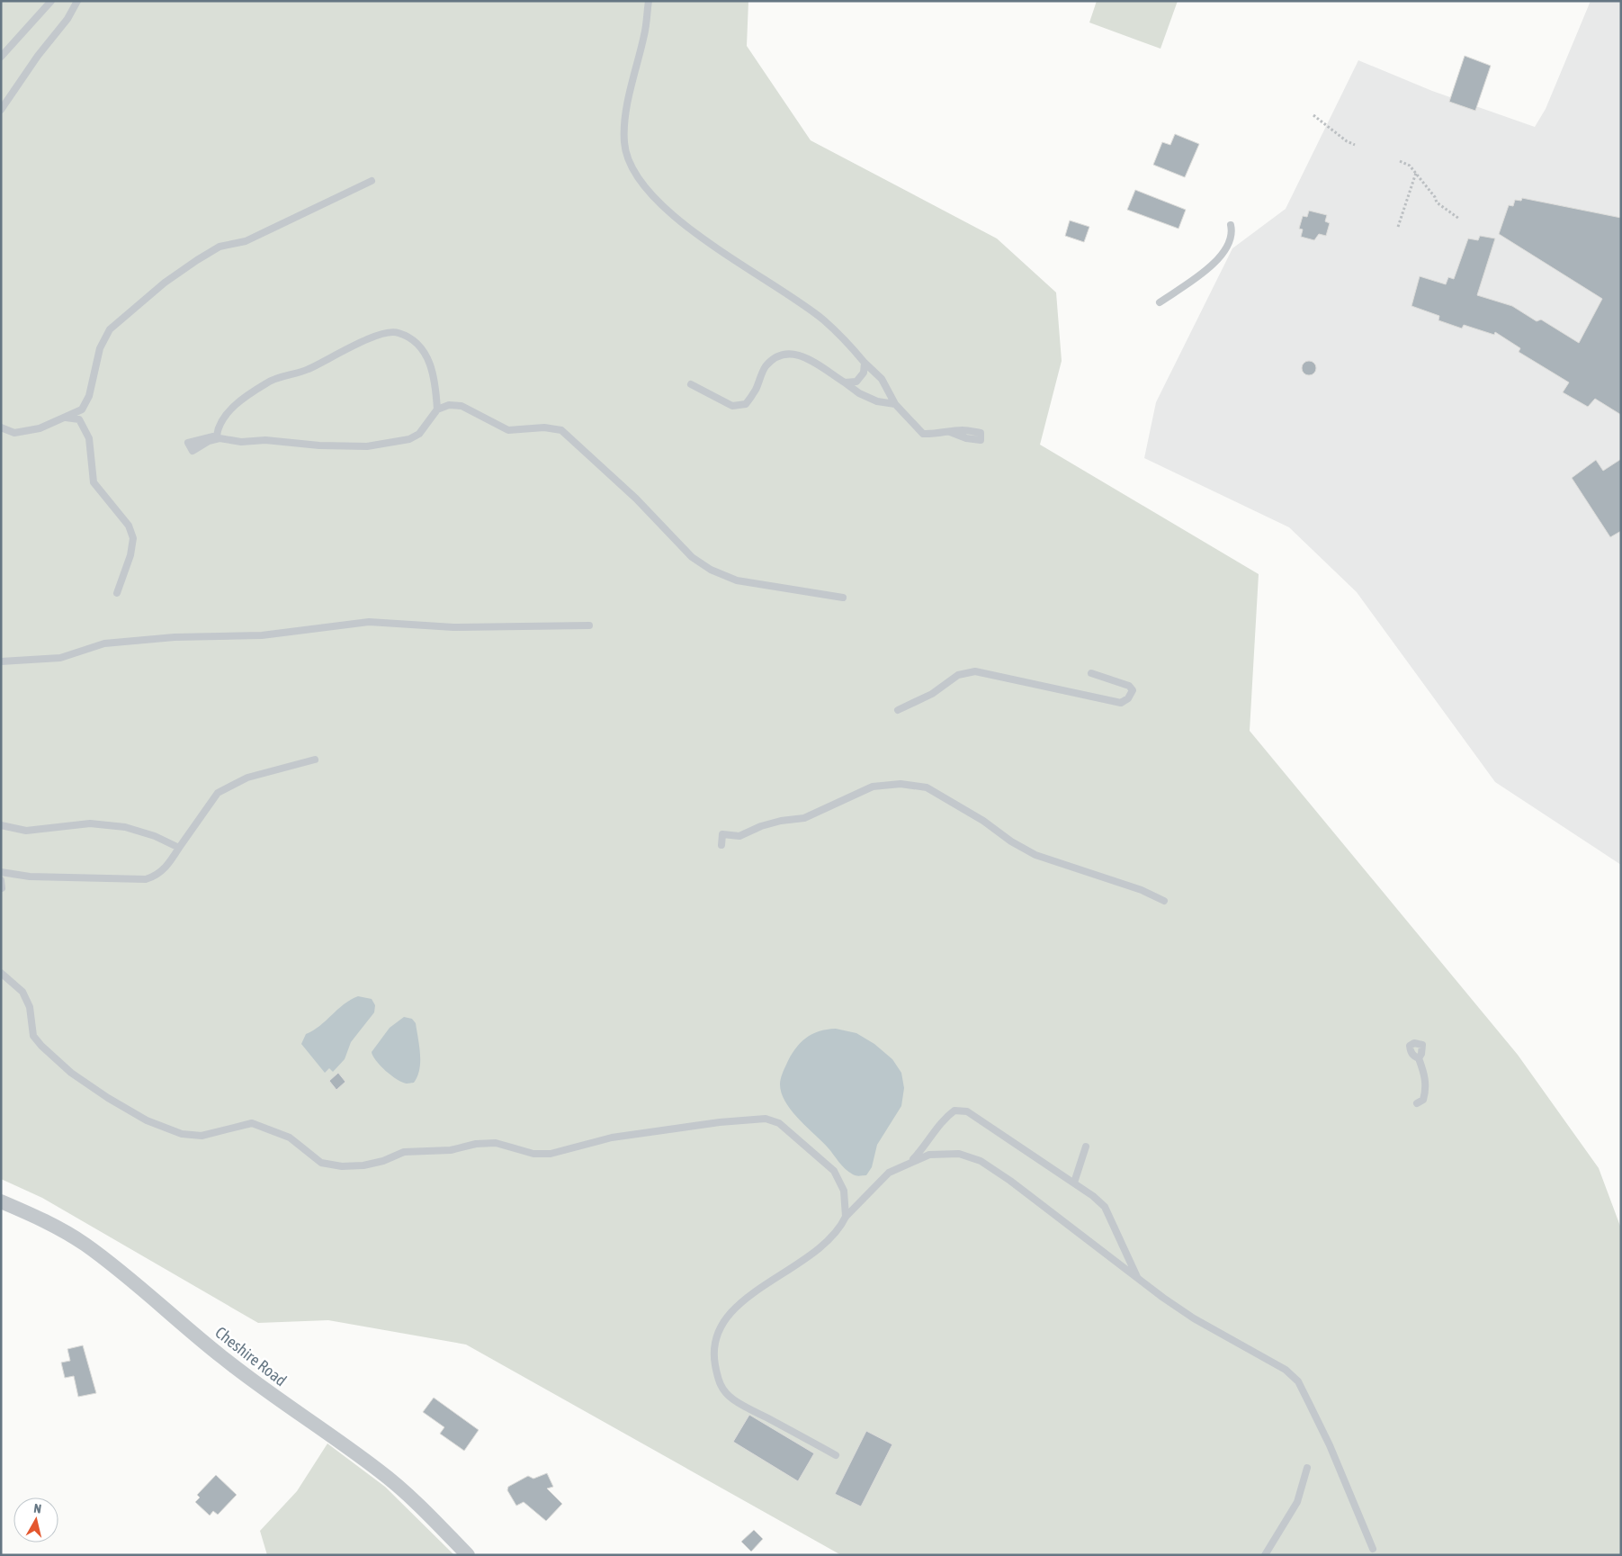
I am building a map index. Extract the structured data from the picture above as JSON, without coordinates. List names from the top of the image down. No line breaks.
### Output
{"streets":{"street":["Cheshire Road"]},"north":"top"}
